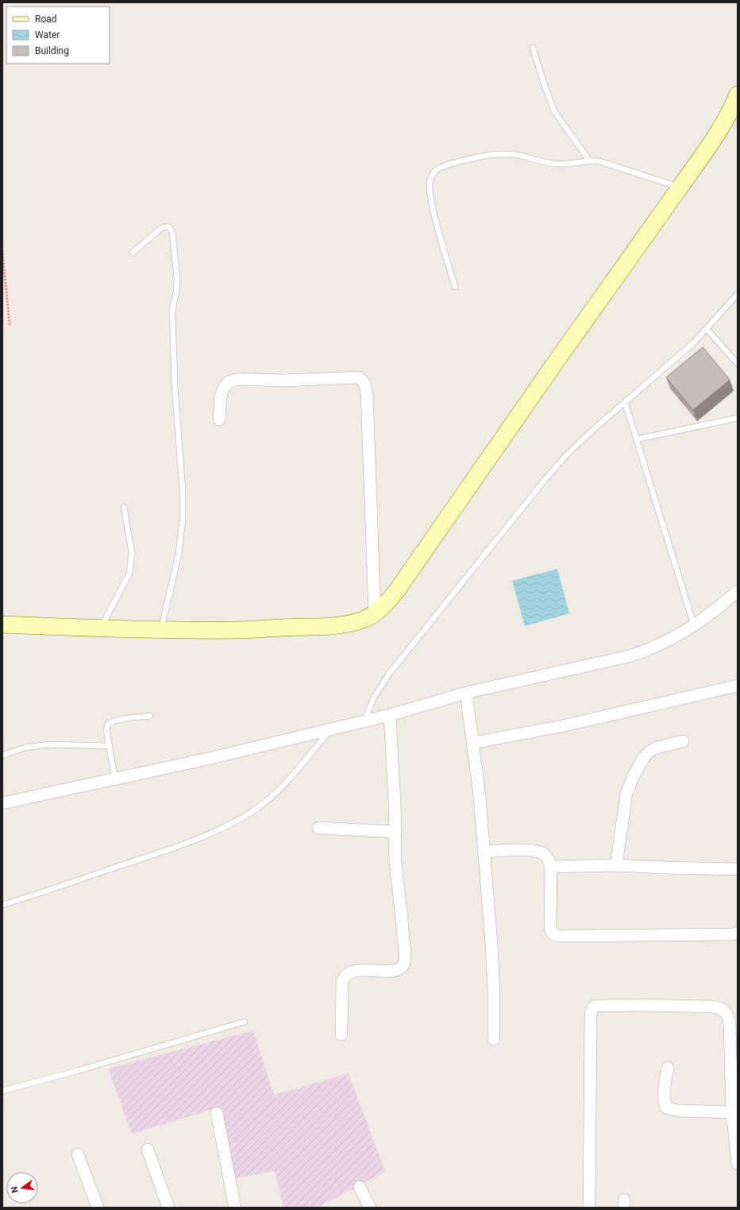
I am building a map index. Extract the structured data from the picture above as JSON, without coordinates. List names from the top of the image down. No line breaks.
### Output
{"legend":["Road","Water","Building"],"north":"left"}
